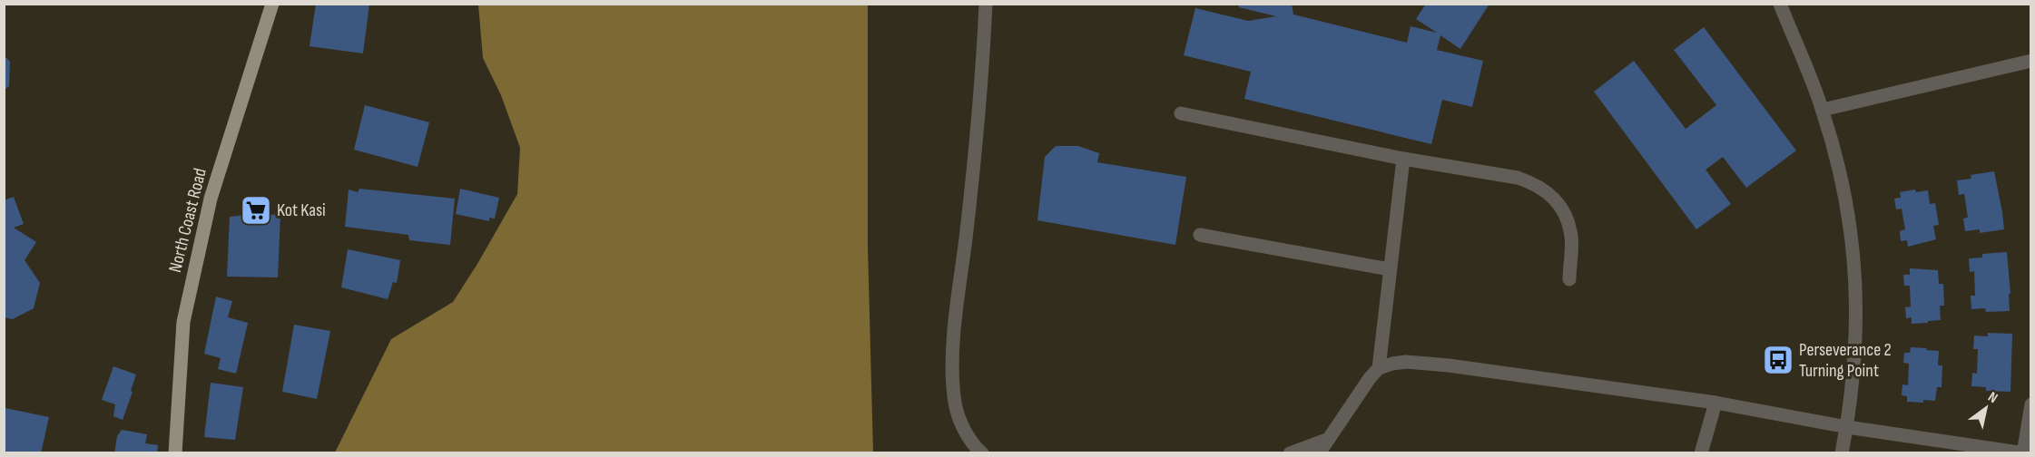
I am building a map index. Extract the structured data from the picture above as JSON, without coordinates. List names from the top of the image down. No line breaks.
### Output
{"streets":{"main road":["North Coast Road"]},"places":{"supermarket":["Kot Kasi"],"bus stop":["Perseverance 2 Turning Point"]},"north":"top right"}
